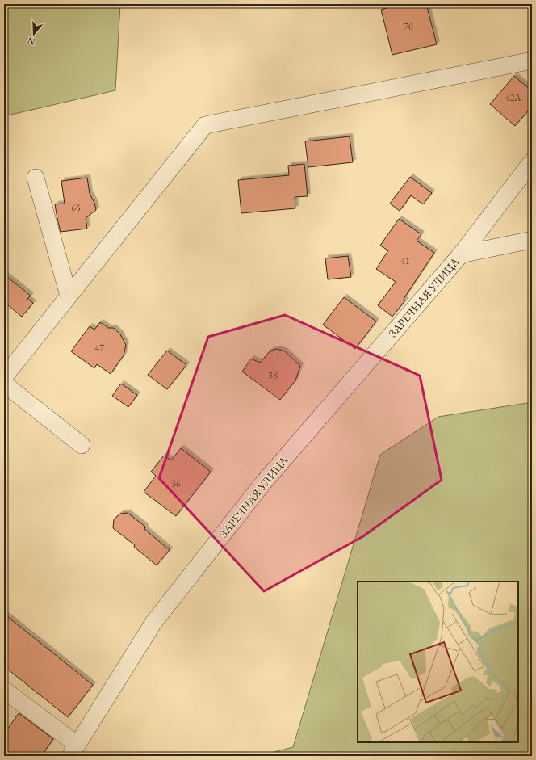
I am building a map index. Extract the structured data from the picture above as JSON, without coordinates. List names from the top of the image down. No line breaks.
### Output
{"streets":{"street":["ЗАРЕЧНАЯ УЛИЦА"]},"house_numbers":["70","42А","65","41","47","38","36"],"north":"bottom"}
